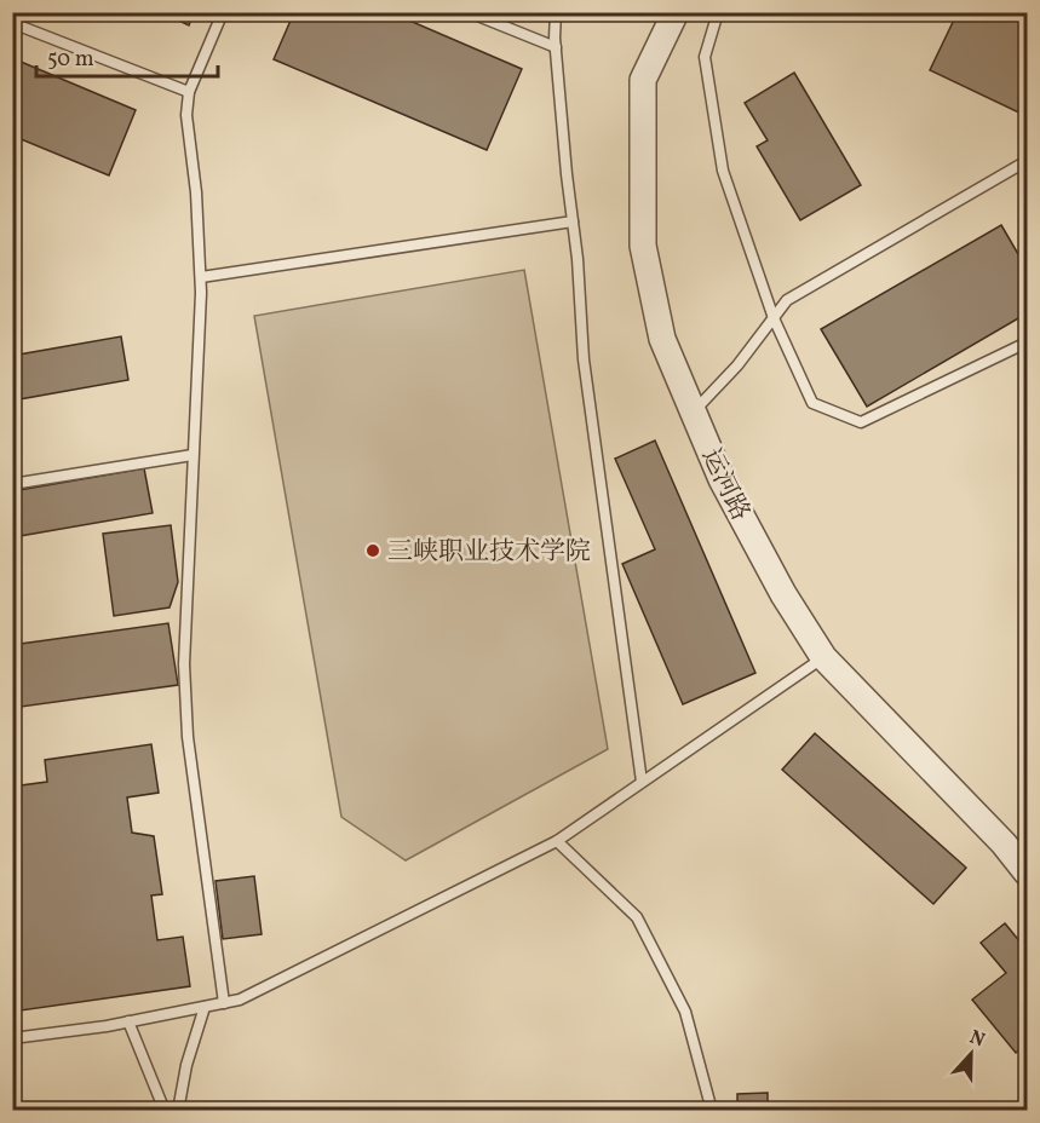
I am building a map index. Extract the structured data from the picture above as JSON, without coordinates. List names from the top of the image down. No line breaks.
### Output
{"streets":{"street":["运河路"]},"places":["三峡职业技术学院"],"scale_bar":"50 m","north":"top"}
